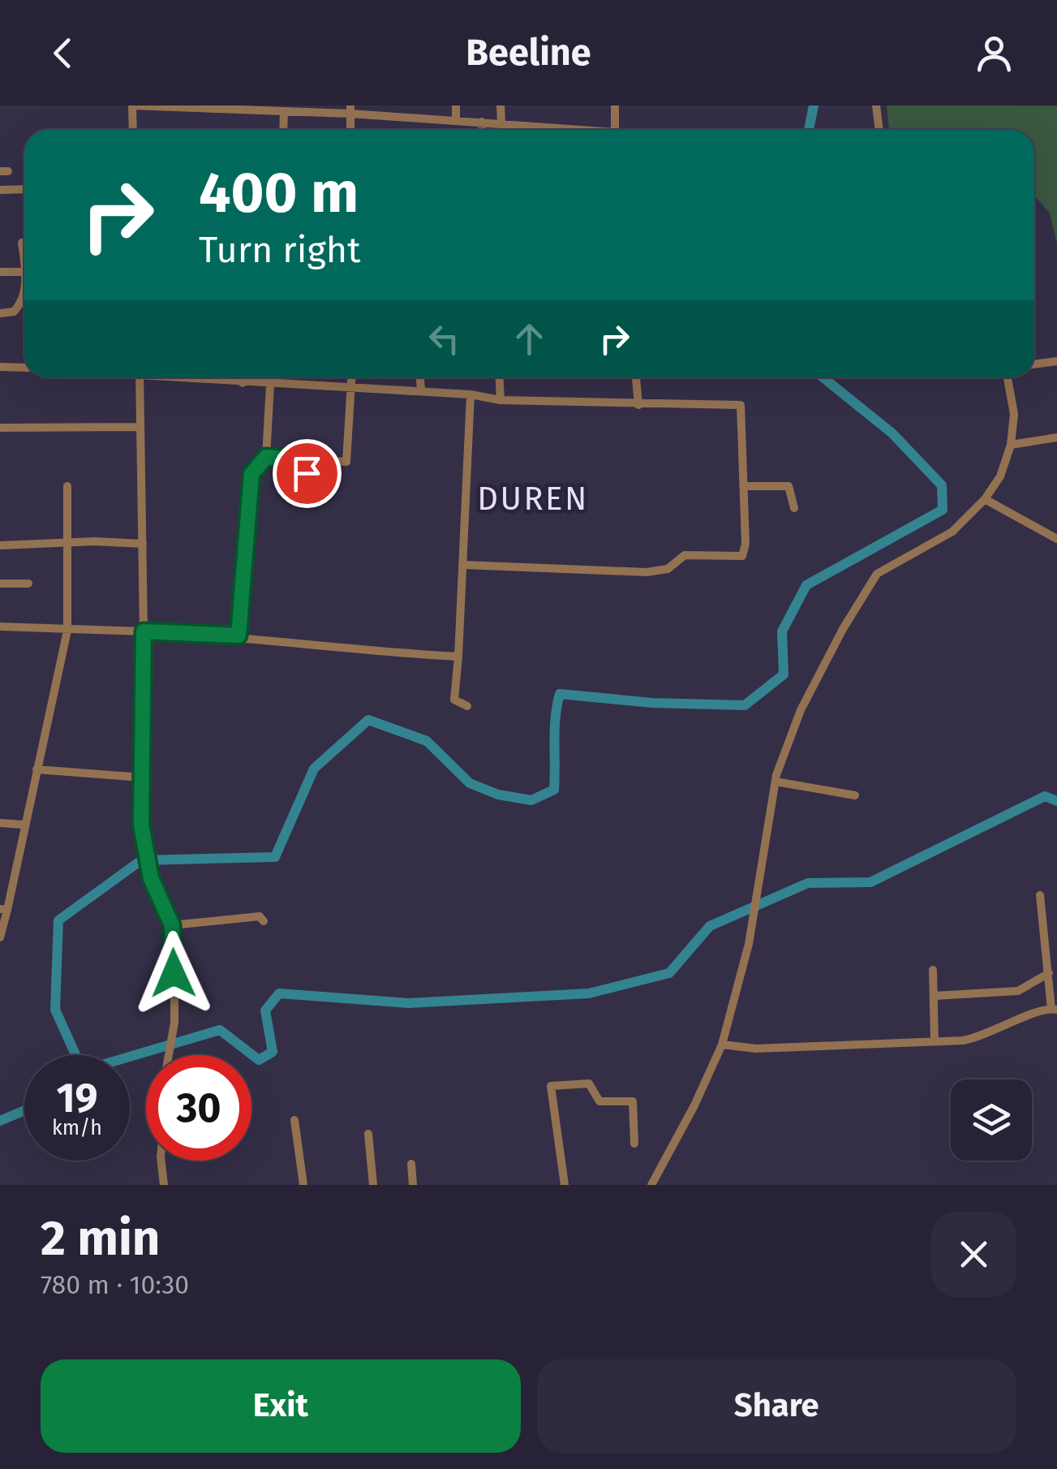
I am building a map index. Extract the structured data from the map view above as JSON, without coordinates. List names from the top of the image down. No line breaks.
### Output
{"districts":["DUREN"],"page":{"header":"Beeline","turn":["400 m","Turn right"],"speed":"19 km/h","limit":"30","heading":["2 min","780 m · 10:30"],"buttons":["Exit","Share"]}}
